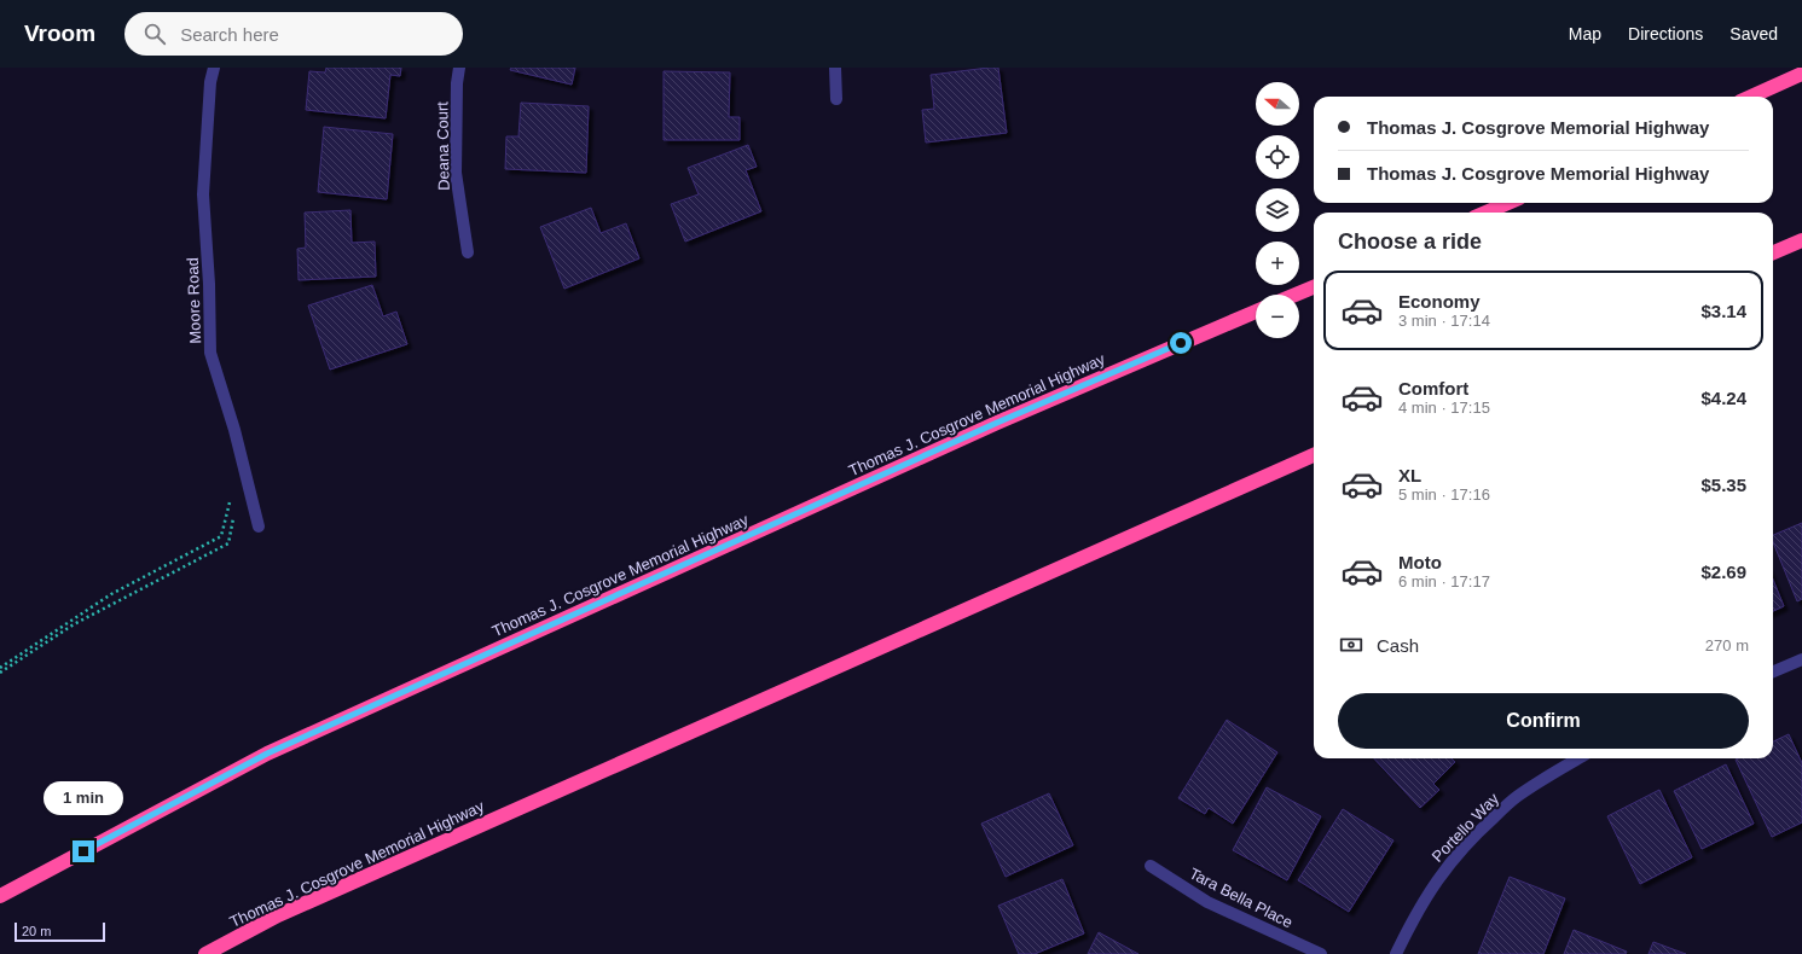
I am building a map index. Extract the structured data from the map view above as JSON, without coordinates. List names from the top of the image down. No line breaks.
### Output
{"streets":{"highway":["Thomas J. Cosgrove Memorial Highway"],"street":["Deana Court","Moore Road","Portello Way","Tara Bella Place"]},"scale_bar":"20 m","north":"left","page":{"header":"Vroom","search":"Search here","nav":["Map","Directions","Saved"],"map_buttons":["+","−"],"banner":["Thomas J. Cosgrove Memorial Highway","Thomas J. Cosgrove Memorial Highway"],"heading":"Choose a ride","list":[{"name":"Economy","note":"3 min · 17:14","value":"$3.14"},{"name":"Comfort","note":"4 min · 17:15","value":"$4.24"},{"name":"XL","note":"5 min · 17:16","value":"$5.35"},{"name":"Moto","note":"6 min · 17:17","value":"$2.69"}],"pay":["Cash","270 m"],"buttons":"Confirm","bubble":"1 min","scale":"20 m"}}
